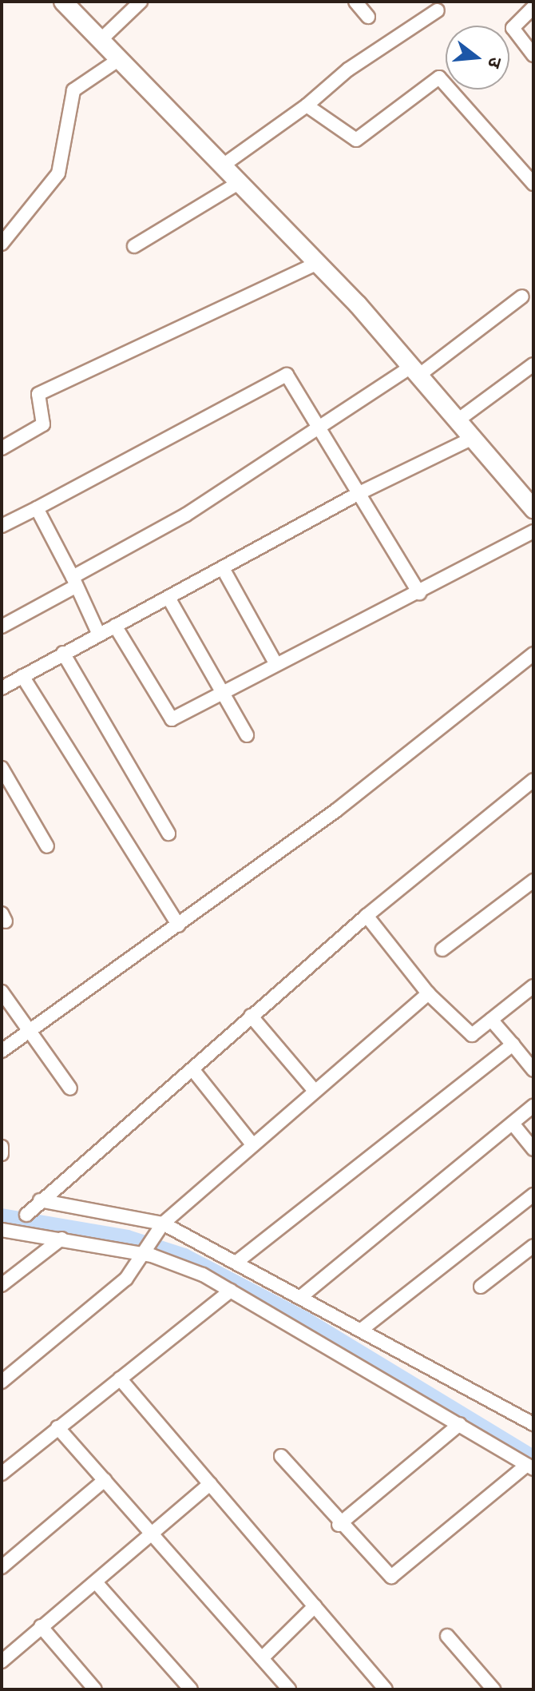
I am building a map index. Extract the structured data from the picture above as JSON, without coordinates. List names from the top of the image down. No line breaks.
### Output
{"north":"right"}
